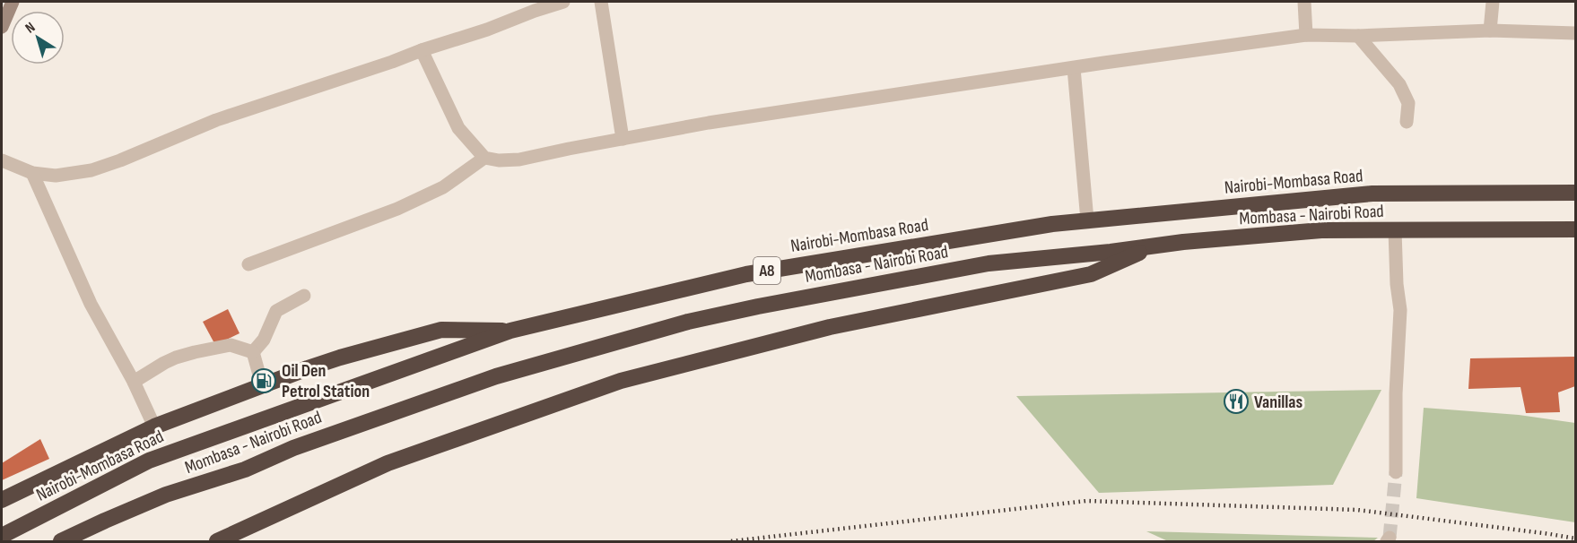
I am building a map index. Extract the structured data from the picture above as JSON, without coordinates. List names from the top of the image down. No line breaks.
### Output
{"streets":{"highway":["Nairobi-Mombasa Road","Mombasa - Nairobi Road","A8"]},"places":{"fuel station":["Oil Den Petrol Station"],"restaurant":["Vanillas"]},"north":"top left"}
